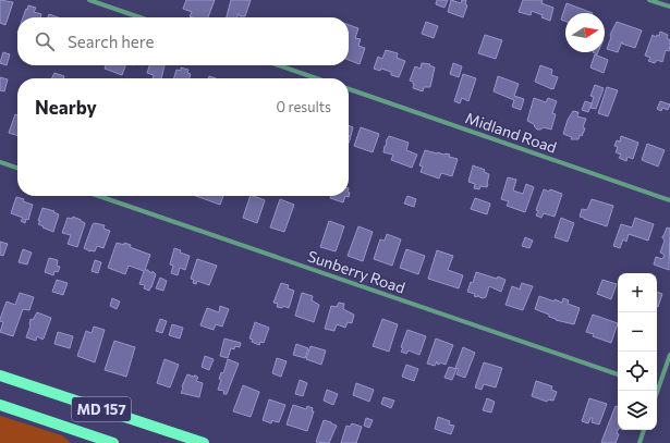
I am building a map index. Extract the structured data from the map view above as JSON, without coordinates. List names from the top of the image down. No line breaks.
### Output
{"streets":{"main road":["MD 157"],"street":["Midland Road","Sunberry Road"]},"north":"right","page":{"search":"Search here","heading":["Nearby","0 results"],"map_buttons":["+","−"]}}
